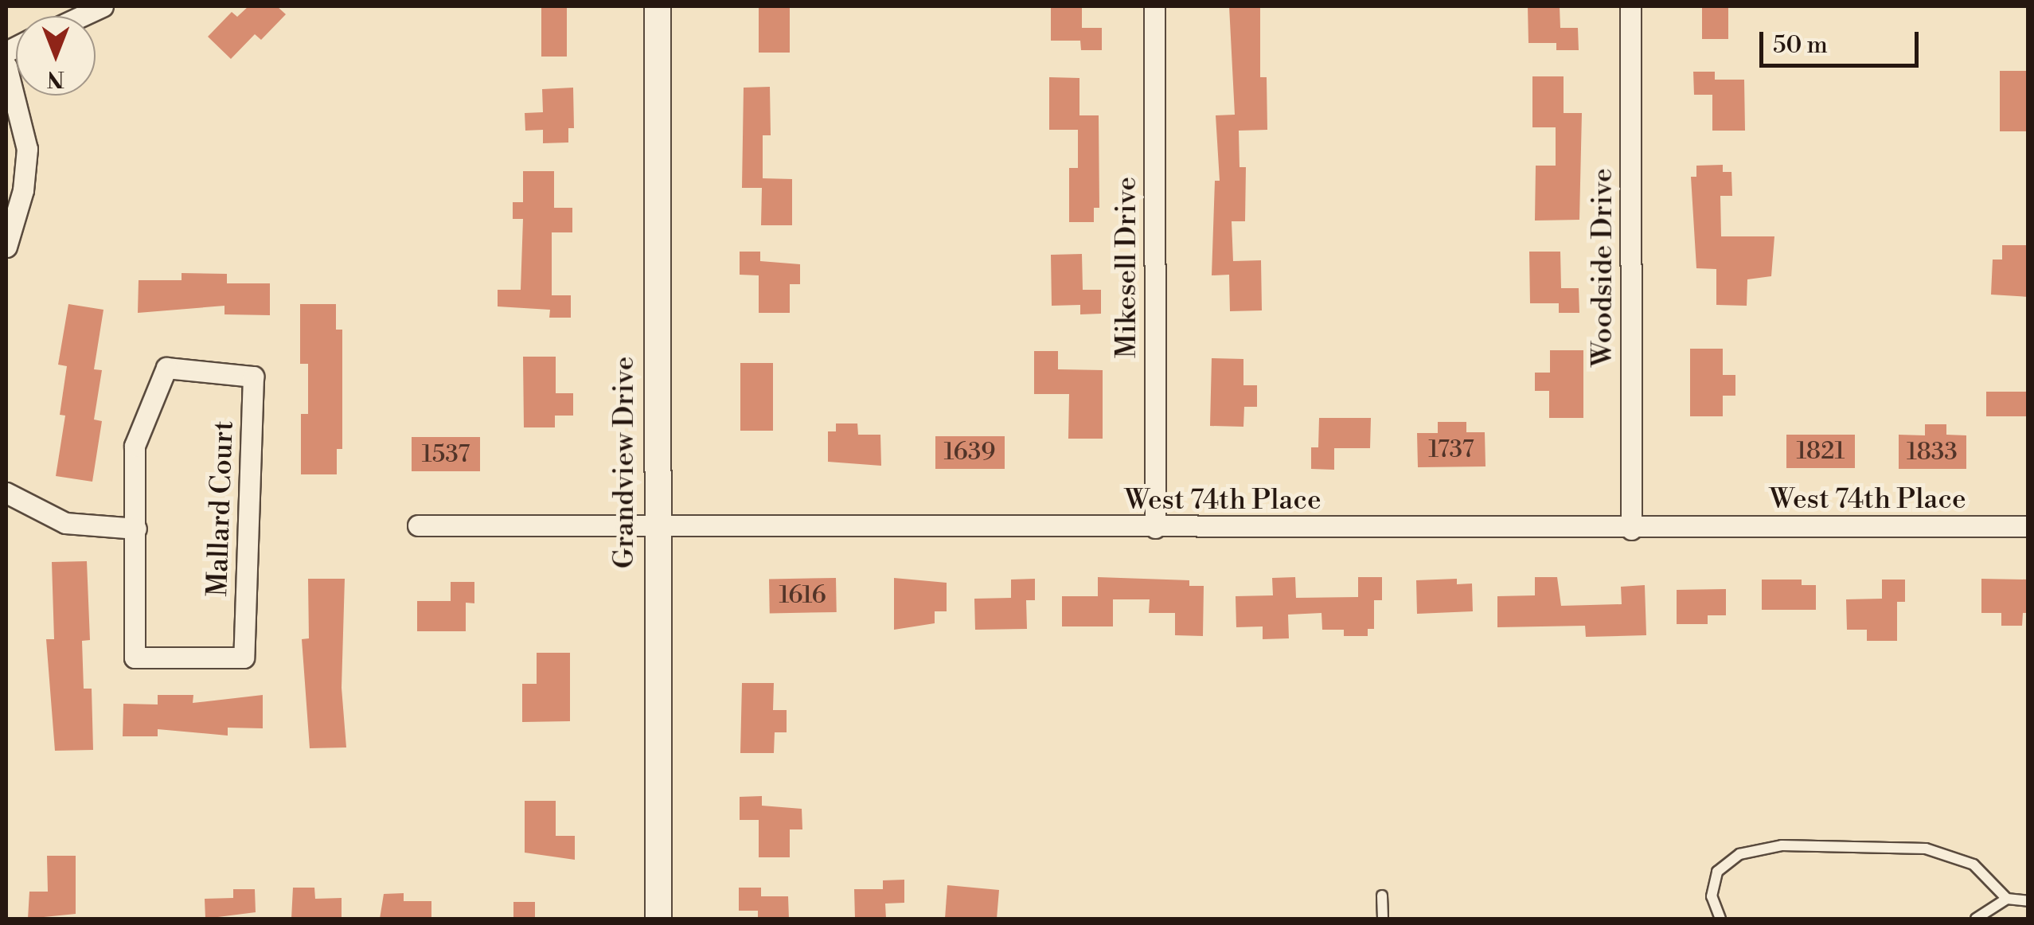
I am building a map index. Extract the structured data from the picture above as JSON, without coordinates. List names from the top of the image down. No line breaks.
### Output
{"streets":{"street":["Mikesell Drive","Woodside Drive","Grandview Drive","West 74th Place","Mallard Court"]},"crossings":[["Mikesell Drive","West 74th Place"],["Woodside Drive","West 74th Place"],["Grandview Drive","West 74th Place"]],"house_numbers":["1737","1821","1639","1833","1537","1616"],"scale_bar":"50 m","north":"bottom"}
